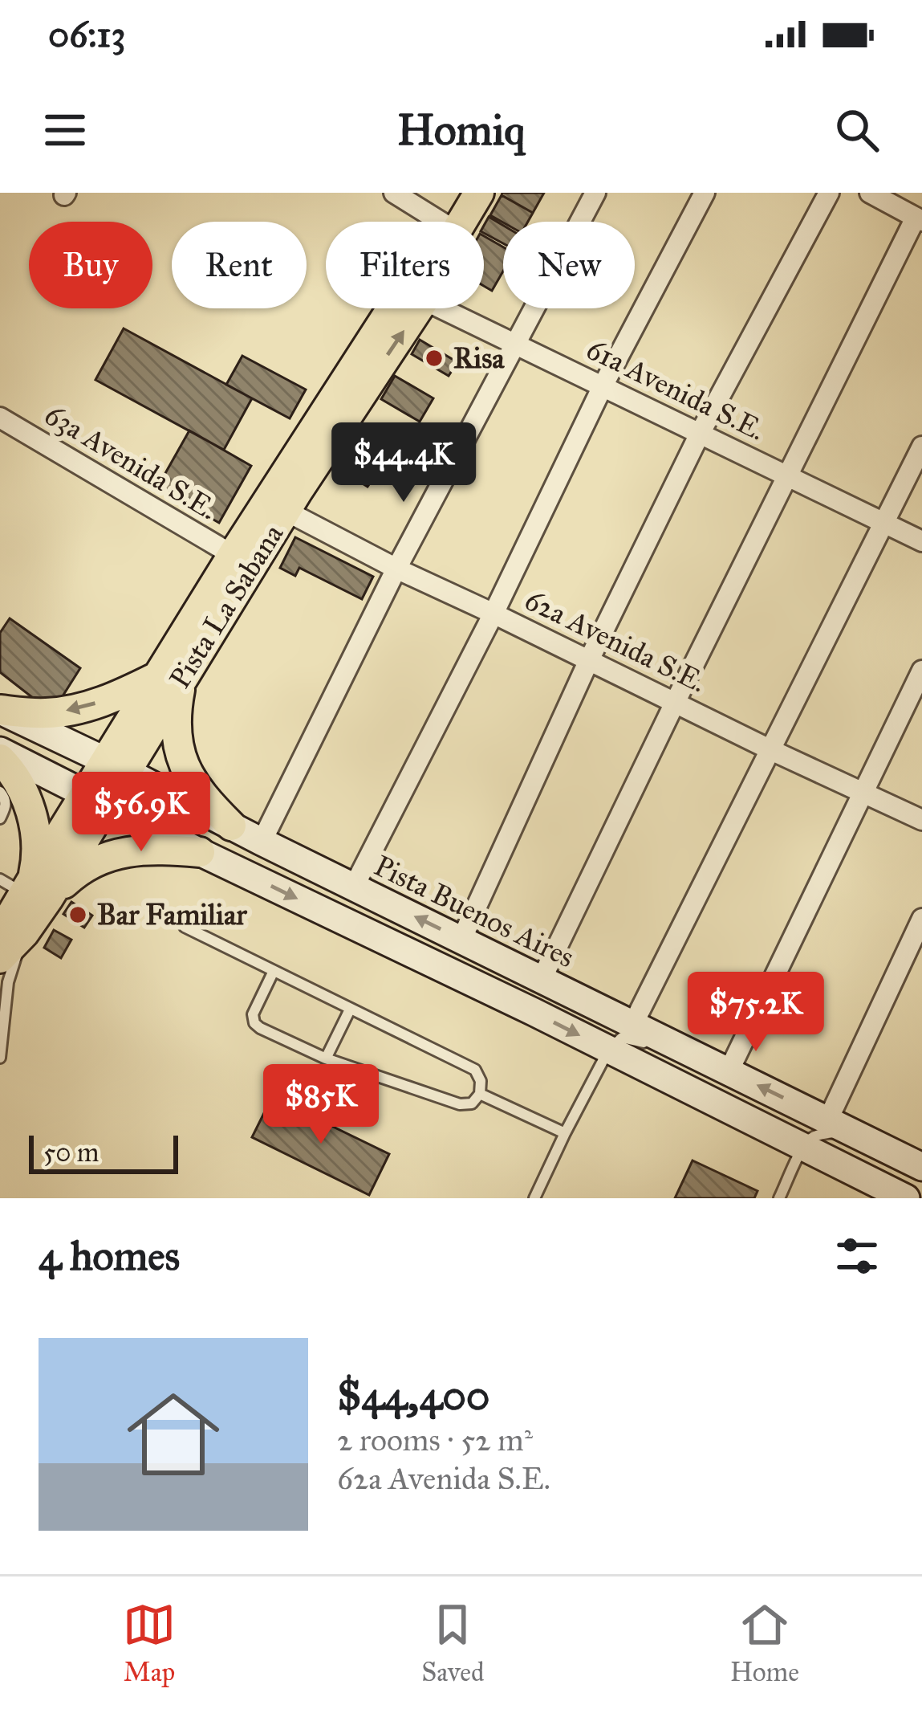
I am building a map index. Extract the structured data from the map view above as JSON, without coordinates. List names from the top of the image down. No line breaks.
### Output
{"streets":{"main road":["Pista La Sabana","Pista Buenos Aires"],"street":["61a Avenida S.E.","63a Avenida S.E.","62a Avenida S.E."]},"crossings":[["63a Avenida S.E.","Pista La Sabana"],["Pista La Sabana","62a Avenida S.E."],["Pista La Sabana","Pista Buenos Aires"]],"places":["Risa","Bar Familiar"],"scale_bar":"50 m","page":{"status":"06:13","header":"Homiq","chip":["Buy","Rent","Filters","New"],"price":["$44.4K","$56.9K","$75.2K","$85K"],"scale":"50 m","heading":"4 homes","list":[{"name":"$44,400","note":"2 rooms · 52 m² · 62a Avenida S.E."}],"tabs":["Map","Saved","Home"]}}
